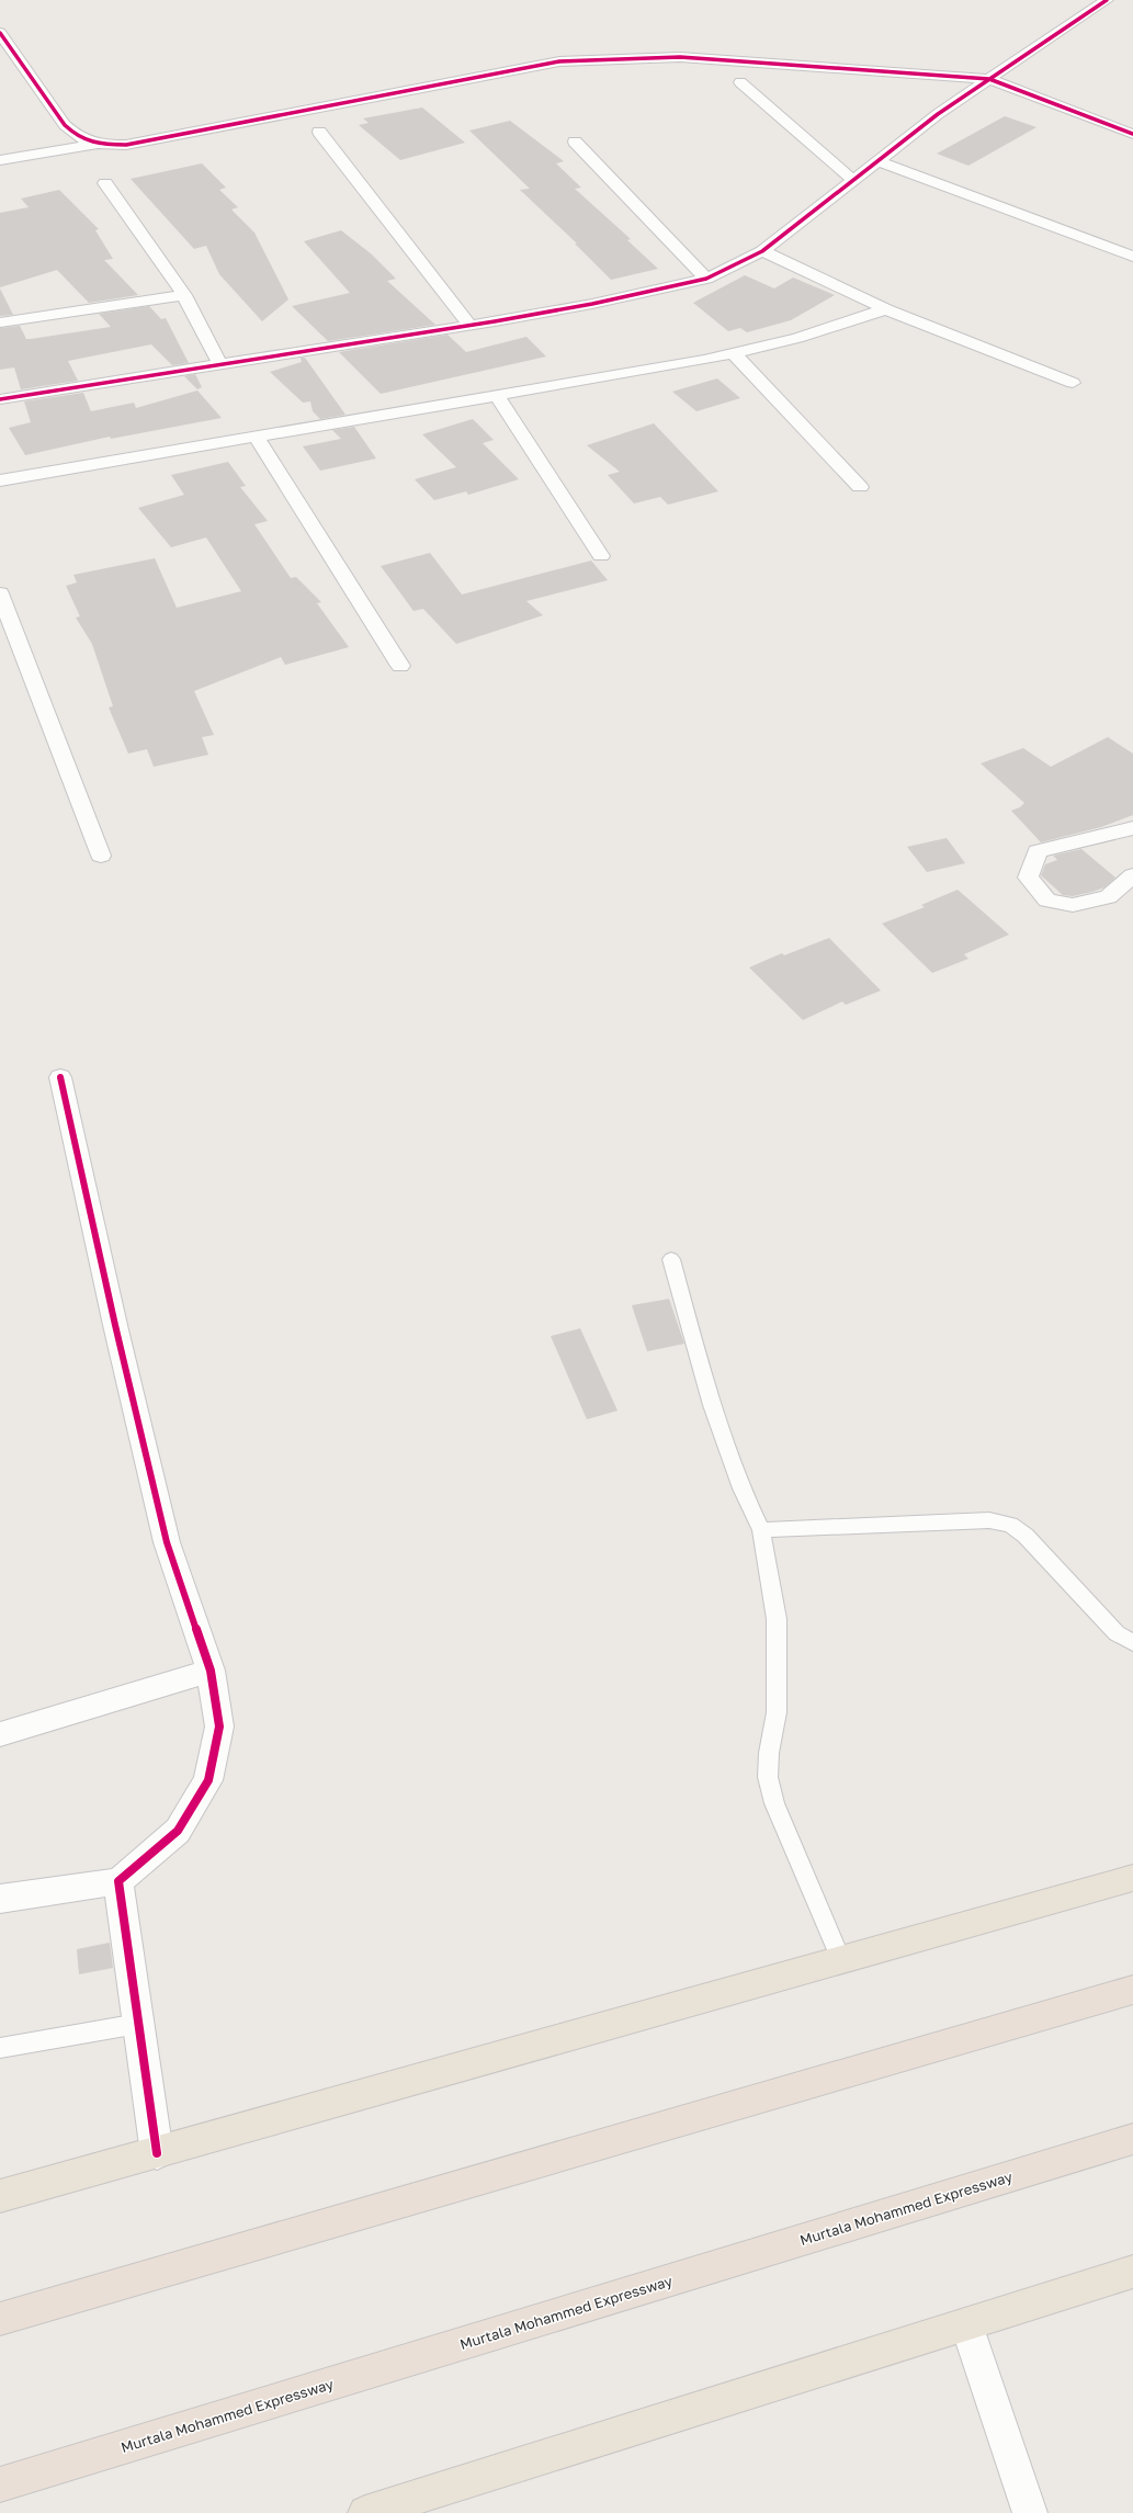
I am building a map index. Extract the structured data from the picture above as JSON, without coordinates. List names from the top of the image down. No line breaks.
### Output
{"streets":{"highway":["Murtala Mohammed Expressway"]}}
